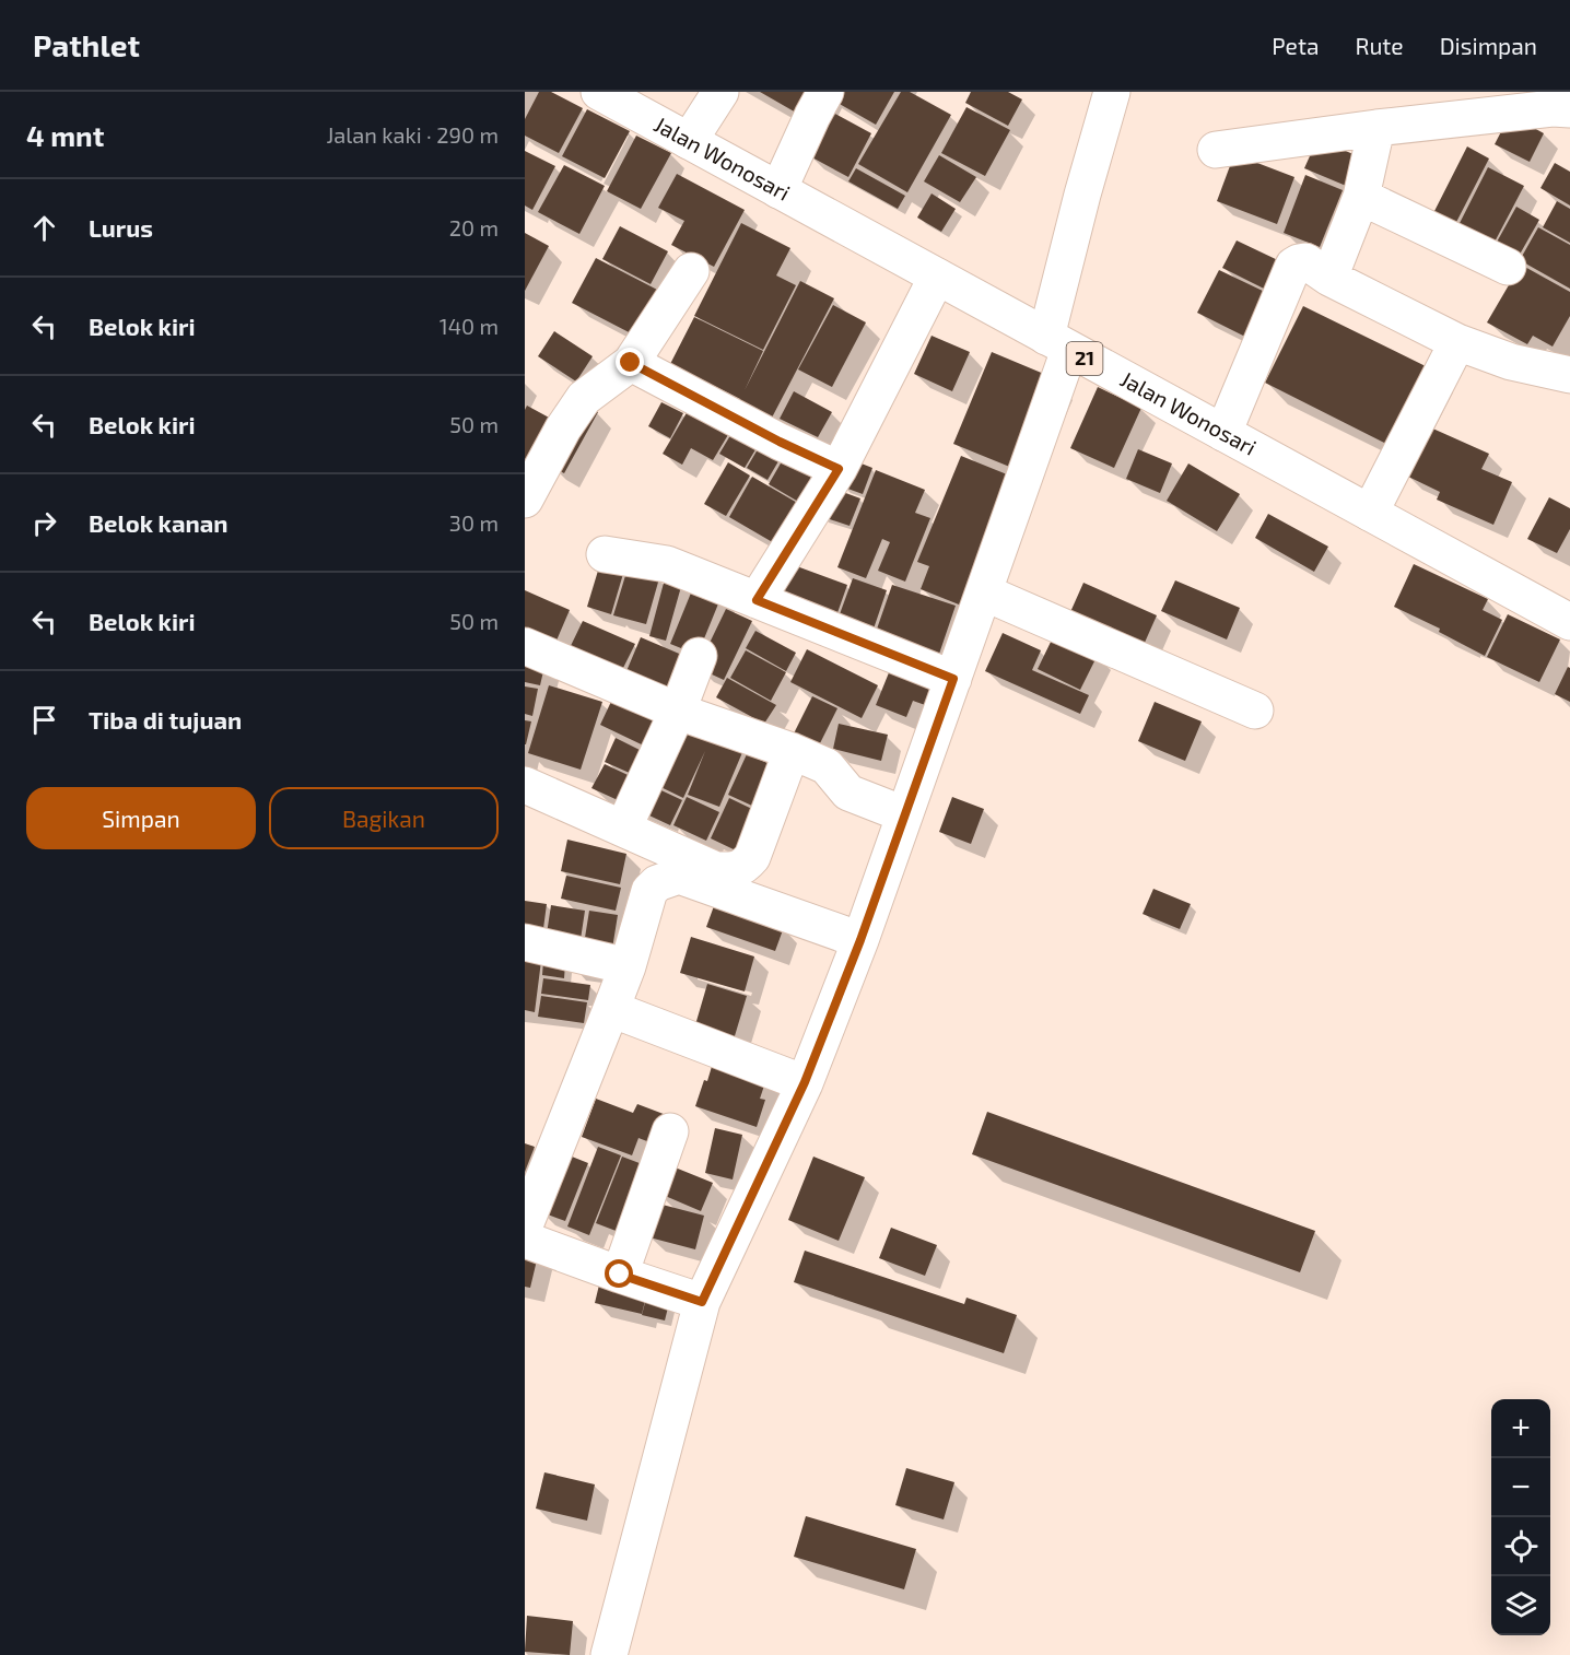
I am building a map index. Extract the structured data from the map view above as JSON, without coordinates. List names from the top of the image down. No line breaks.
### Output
{"streets":{"main road":["Jalan Wonosari","21"]},"page":{"header":"Pathlet","nav":["Peta","Rute","Disimpan"],"heading":["4 mnt","Jalan kaki · 290 m"],"list":[["Lurus","20 m"],["Belok kiri","140 m"],["Belok kiri","50 m"],["Belok kanan","30 m"],["Belok kiri","50 m"],"Tiba di tujuan"],"buttons":["Simpan","Bagikan"],"map_buttons":["+","−"]}}
